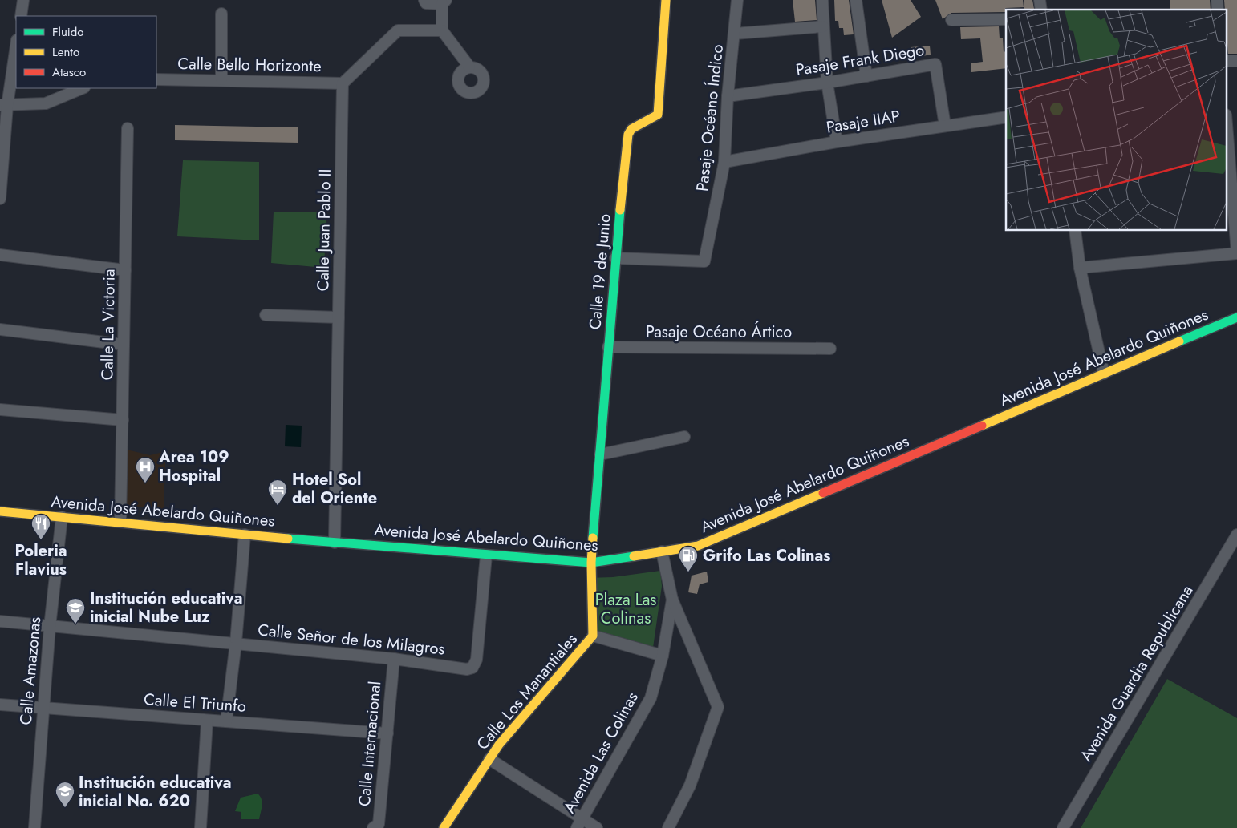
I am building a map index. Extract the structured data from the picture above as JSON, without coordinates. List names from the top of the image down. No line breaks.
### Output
{"streets":{"main road":["Calle 19 de Junio","Avenida José Abelardo Quiñones","Calle Los Manantiales"],"street":["Pasaje Frank Diego","Calle Bello Horizonte","Pasaje Océano Índico","Pasaje IIAP","Calle Juan Pablo II","Calle La Victoria","Pasaje Océano Ártico","Calle Señor de los Milagros","Calle Amazonas","Avenida Guardia Republicana","Calle El Triunfo","Calle Internacional","Avenida Las Colinas"]},"crossings":[["Pasaje Frank Diego","Pasaje Océano Índico"],["Pasaje Frank Diego","Pasaje IIAP"],["Calle Bello Horizonte","Calle Juan Pablo II"],["Pasaje Océano Índico","Pasaje IIAP"],["Pasaje Océano Índico","Calle 19 de Junio"],["Calle Juan Pablo II","Avenida José Abelardo Quiñones"],["Calle 19 de Junio","Pasaje Océano Ártico"],["Calle 19 de Junio","Avenida José Abelardo Quiñones"],["Calle 19 de Junio","Calle Los Manantiales"],["Calle La Victoria","Avenida José Abelardo Quiñones"],["Avenida José Abelardo Quiñones","Calle Señor de los Milagros"],["Avenida José Abelardo Quiñones","Calle Amazonas"],["Avenida José Abelardo Quiñones","Calle Los Manantiales"],["Avenida José Abelardo Quiñones","Avenida Las Colinas"],["Calle Señor de los Milagros","Calle Amazonas"],["Calle Señor de los Milagros","Calle Internacional"],["Calle Amazonas","Calle El Triunfo"],["Calle El Triunfo","Calle Internacional"]],"parks":["Plaza Las Colinas"],"places":{"hospital":["Area 109 Hospital"],"hotel":["Hotel Sol del Oriente"],"restaurant":["Poleria Flavius"],"fuel station":["Grifo Las Colinas"],"school or university":["Institución educativa inicial Nube Luz","Institución educativa inicial No. 620"]},"legend":["Fluido","Lento","Atasco"]}
